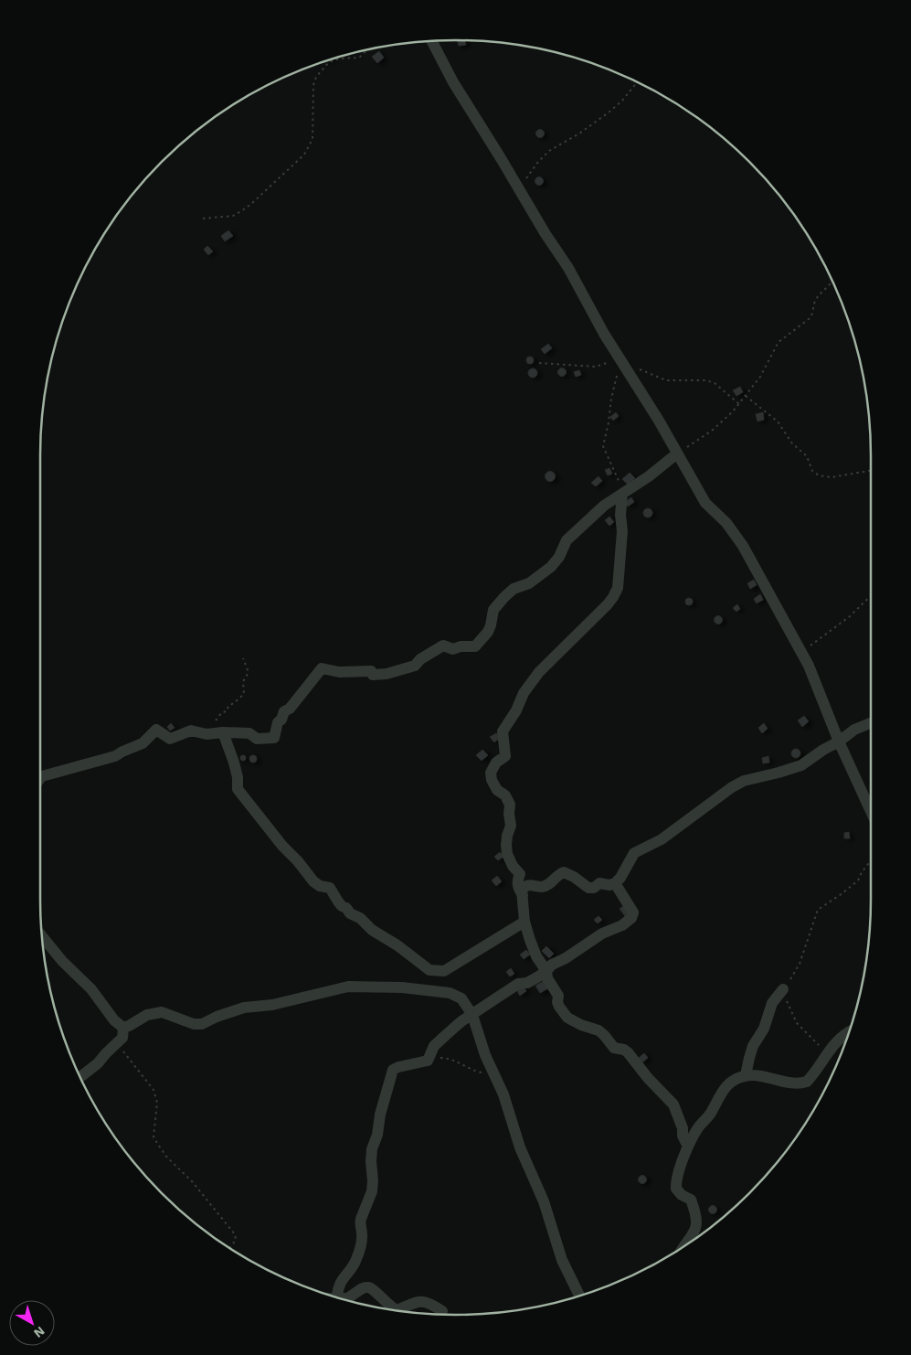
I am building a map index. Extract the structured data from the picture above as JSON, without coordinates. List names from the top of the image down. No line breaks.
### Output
{"north":"bottom right"}
